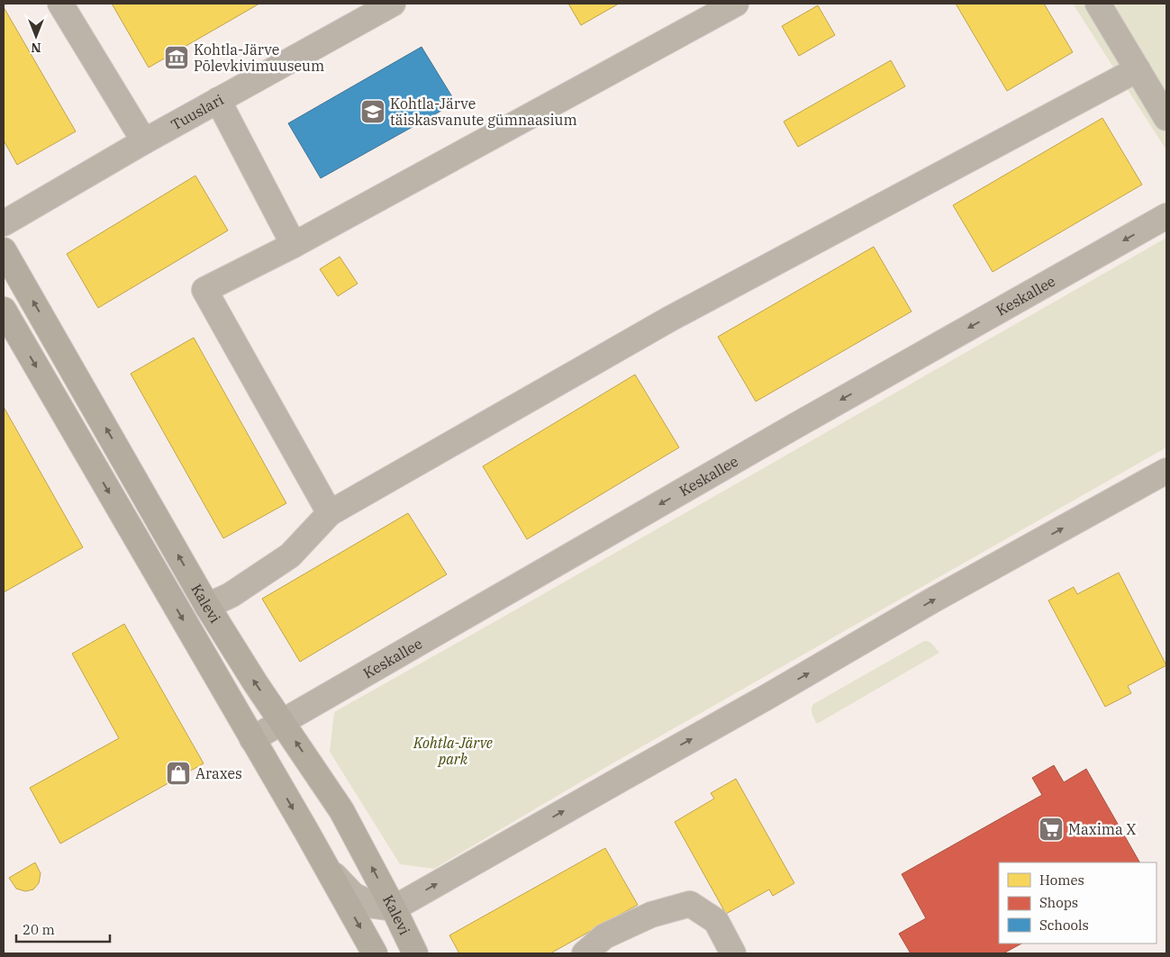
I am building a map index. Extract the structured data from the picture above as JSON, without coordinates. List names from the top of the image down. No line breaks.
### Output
{"streets":{"main road":["Kalevi"],"street":["Tuuslari","Keskallee"]},"crossings":[["Keskallee","Kalevi"]],"parks":["Kohtla-Järve park"],"places":{"museum":["Kohtla-Järve Põlevkivimuuseum"],"school or university":["Kohtla-Järve täiskasvanute gümnaasium"],"shop":["Araxes"],"supermarket":["Maxima X"]},"legend":["Homes","Shops","Schools"],"scale_bar":"20 m","north":"bottom"}
